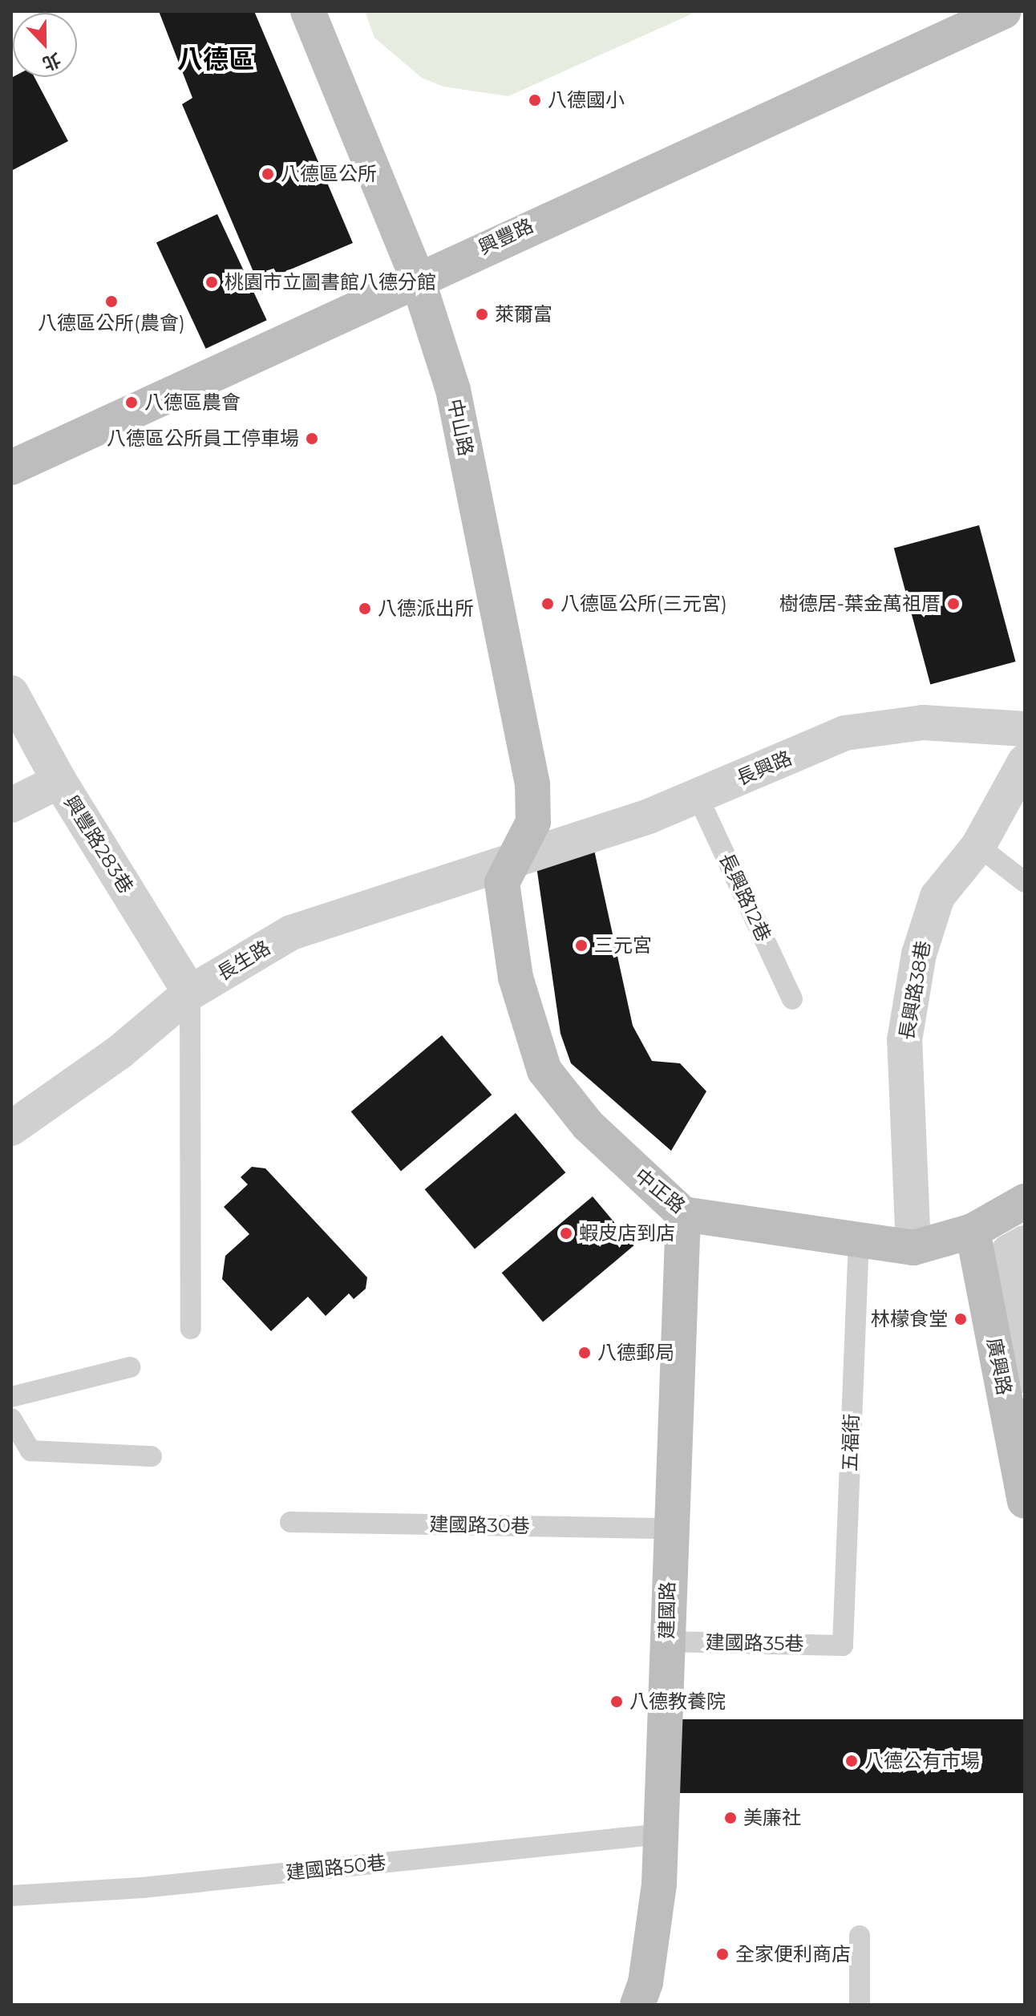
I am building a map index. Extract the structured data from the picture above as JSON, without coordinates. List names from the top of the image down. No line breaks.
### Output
{"streets":{"street":["興豐路","中山路","長興路","興豐路283巷","長生路","長興路38巷","中正路","廣興路","建國路"],"lane":["長興路12巷","五福街","建國路30巷","建國路35巷","建國路50巷"]},"crossings":[["興豐路","中山路"],["中山路","長興路"],["中山路","長生路"],["中山路","中正路"],["長興路","長興路12巷"],["長興路","長生路"],["長興路","中正路"],["興豐路283巷","長生路"],["長生路","中正路"],["長興路38巷","中正路"],["中正路","廣興路"],["中正路","五福街"],["中正路","建國路"],["五福街","建國路35巷"],["建國路30巷","建國路"],["建國路","建國路35巷"],["建國路","建國路50巷"]],"districts":["八德區"],"places":["八德國小","八德區公所","桃園市立圖書館八德分館","八德區公所(農會)","萊爾富","八德區農會","八德區公所員工停車場","八德區公所(三元宮)","樹德居-葉金萬祖厝","八德派出所","三元宮","蝦皮店到店","林檬食堂","八德郵局","八德教養院","八德公有市場","美廉社","全家便利商店"],"north":"bottom"}
